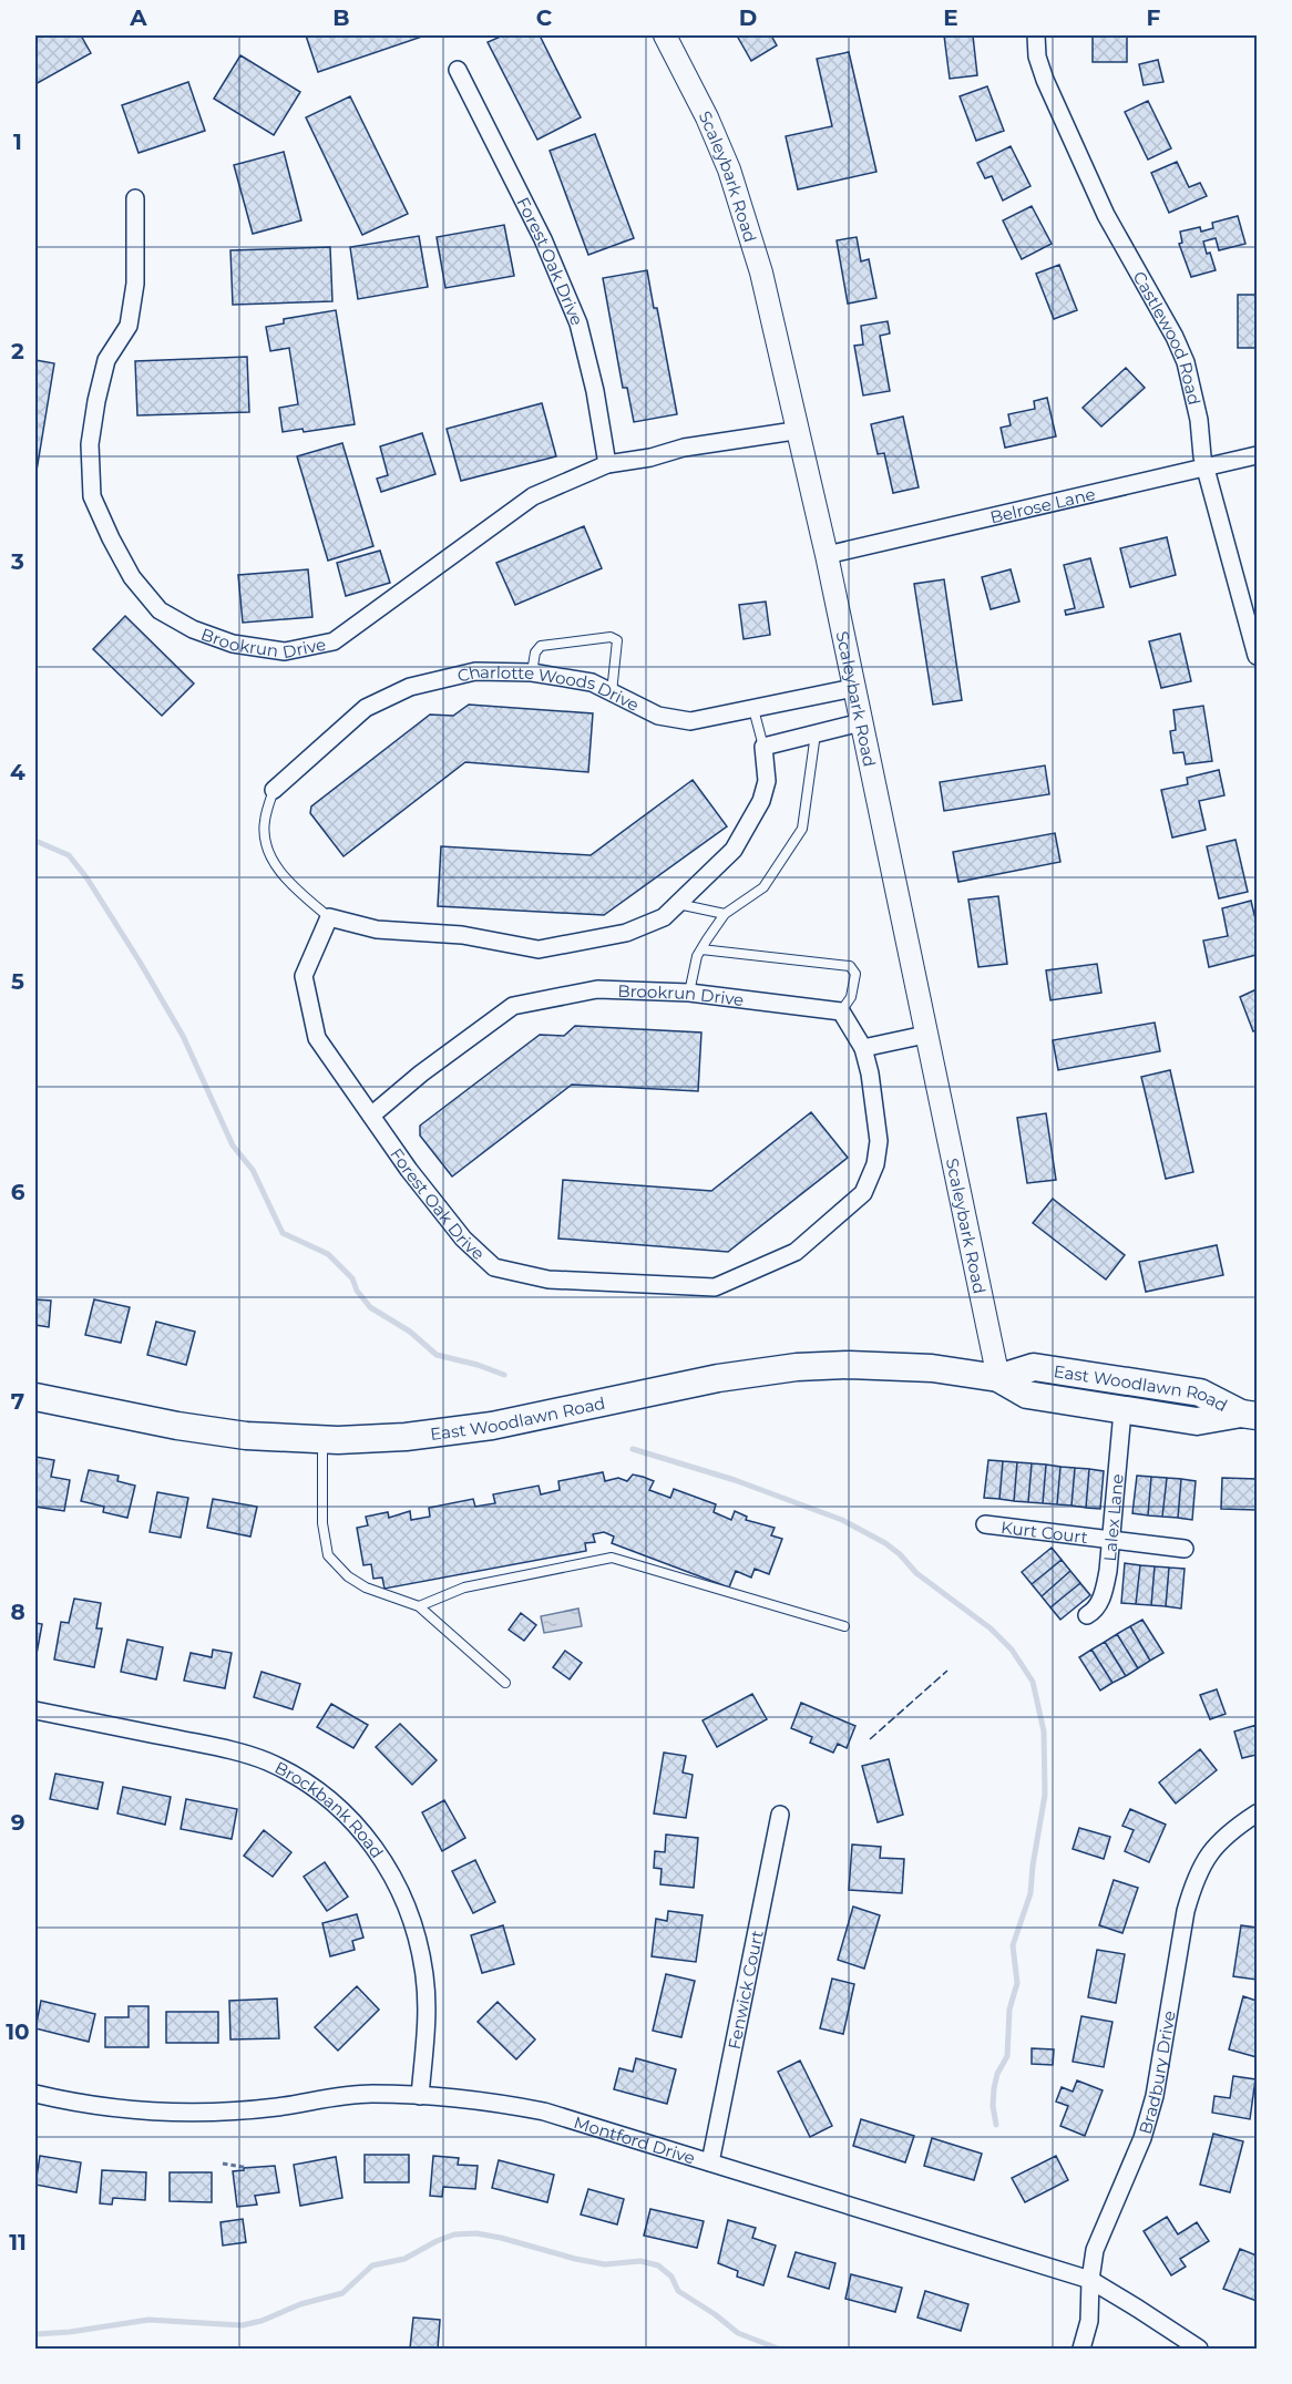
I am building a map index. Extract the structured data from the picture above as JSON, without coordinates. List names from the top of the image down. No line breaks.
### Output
{"streets":{"main road":["East Woodlawn Road"],"street":["Scaleybark Road","Forest Oak Drive","Castlewood Road","Belrose Lane","Brookrun Drive","Charlotte Woods Drive","Lalex Lane","Kurt Court","Brockbank Road","Fenwick Court","Bradbury Drive","Montford Drive"]},"crossings":[["Scaleybark Road","Belrose Lane"],["Scaleybark Road","Brookrun Drive"],["Scaleybark Road","Charlotte Woods Drive"],["Scaleybark Road","East Woodlawn Road"],["Forest Oak Drive","Brookrun Drive"],["Castlewood Road","Belrose Lane"],["East Woodlawn Road","Lalex Lane"],["Lalex Lane","Kurt Court"],["Brockbank Road","Montford Drive"],["Fenwick Court","Montford Drive"],["Bradbury Drive","Montford Drive"]],"grid":{"columns":["A","B","C","D","E","F"],"rows":["1","2","3","4","5","6","7","8","9","10","11"]}}
